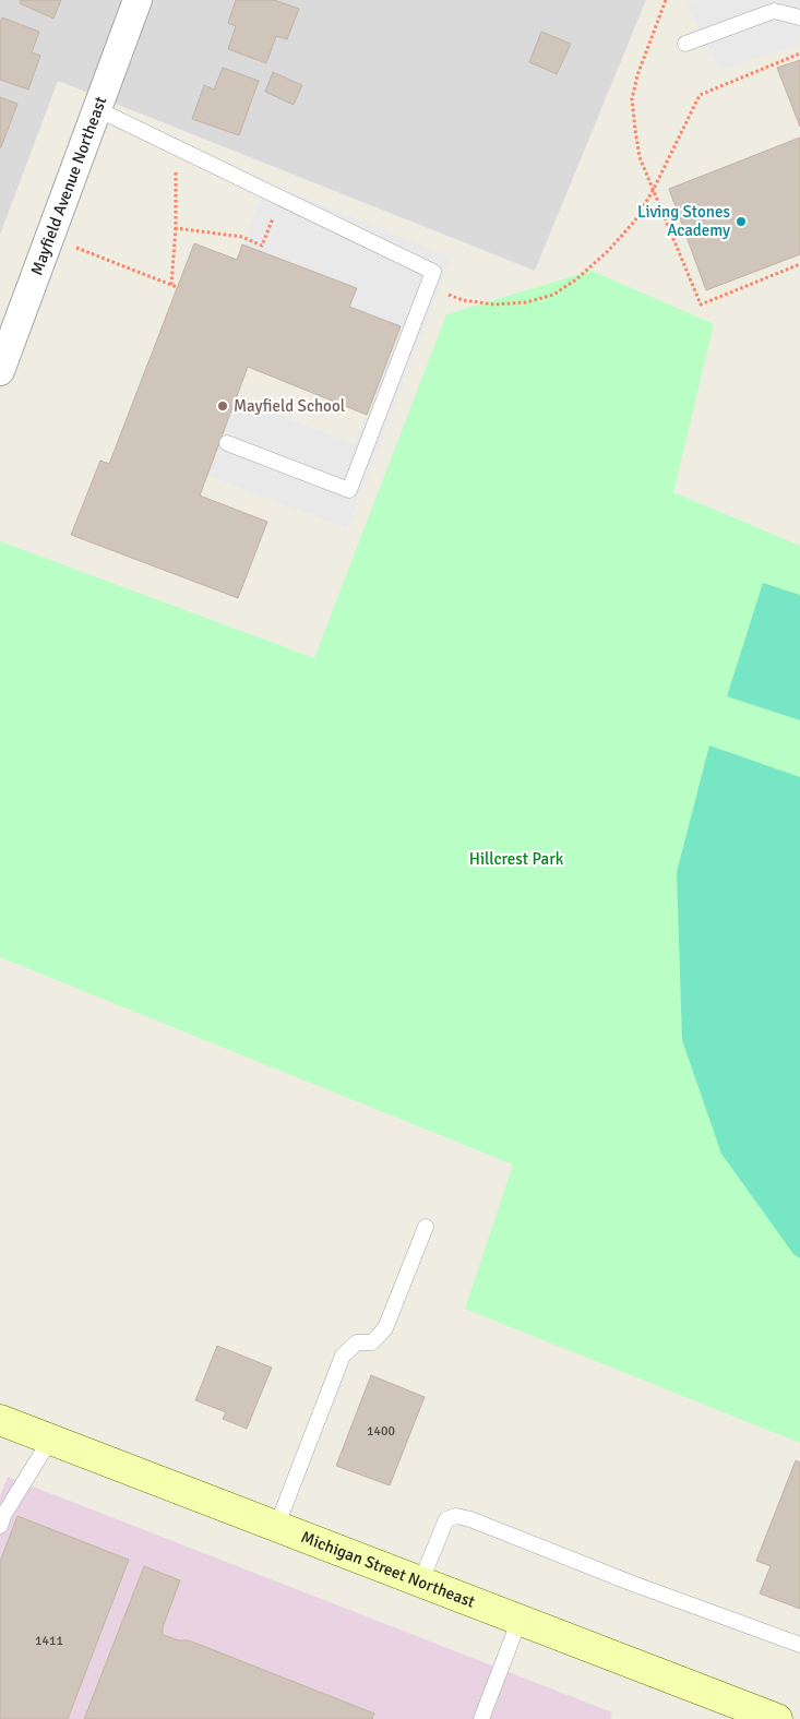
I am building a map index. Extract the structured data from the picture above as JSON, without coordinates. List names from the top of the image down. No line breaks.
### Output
{"streets":{"main road":["Michigan Street Northeast"],"street":["Mayfield Avenue Northeast"]},"parks":["Hillcrest Park"],"places":["Living Stones Academy","Mayfield School"],"house_numbers":["1400","1411"]}
